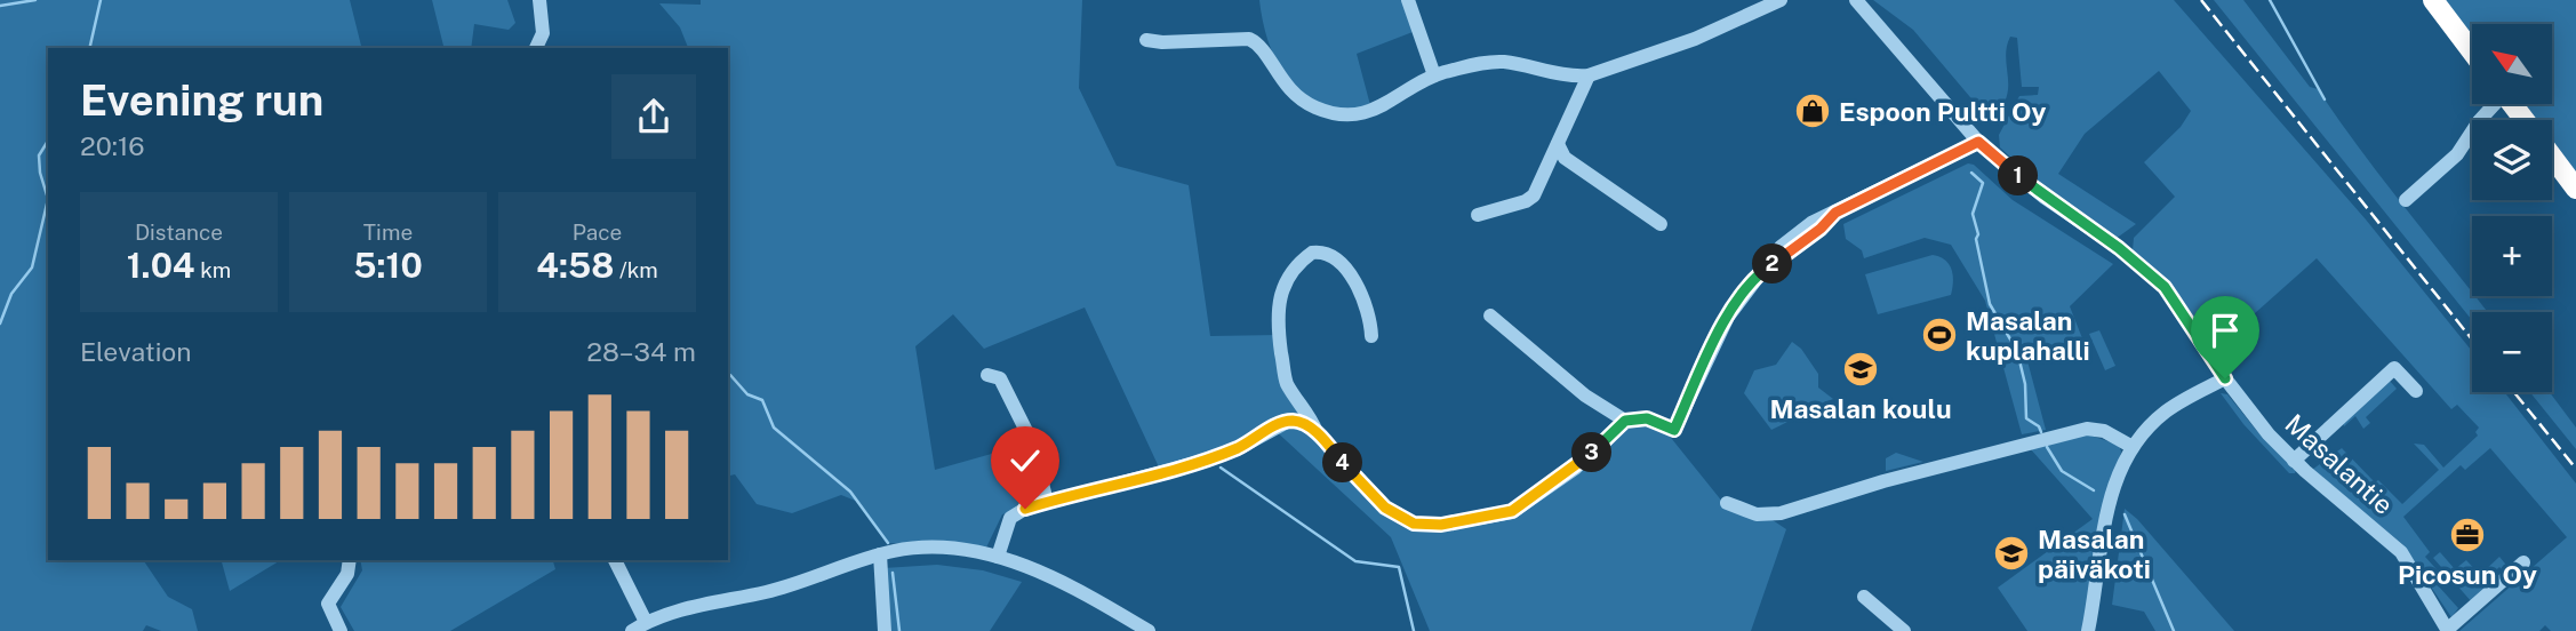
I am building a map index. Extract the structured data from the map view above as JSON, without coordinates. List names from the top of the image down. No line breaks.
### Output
{"streets":{"street":["Masalantie"]},"places":{"shop":["Espoon Pultti Oy"],"sports":["Masalan kuplahalli"],"school or university":["Masalan koulu","Masalan päiväkoti"],"office":["Picosun Oy"]},"north":"top left","page":{"map_buttons":["+","−"],"heading":["Evening run","20:16"],"pins":["1","2","3","4"],"stats":[["Distance","1.04 km"],["Time","5:10"],["Pace","4:58 /km"]],"chart":["Elevation","28–34 m"]}}
